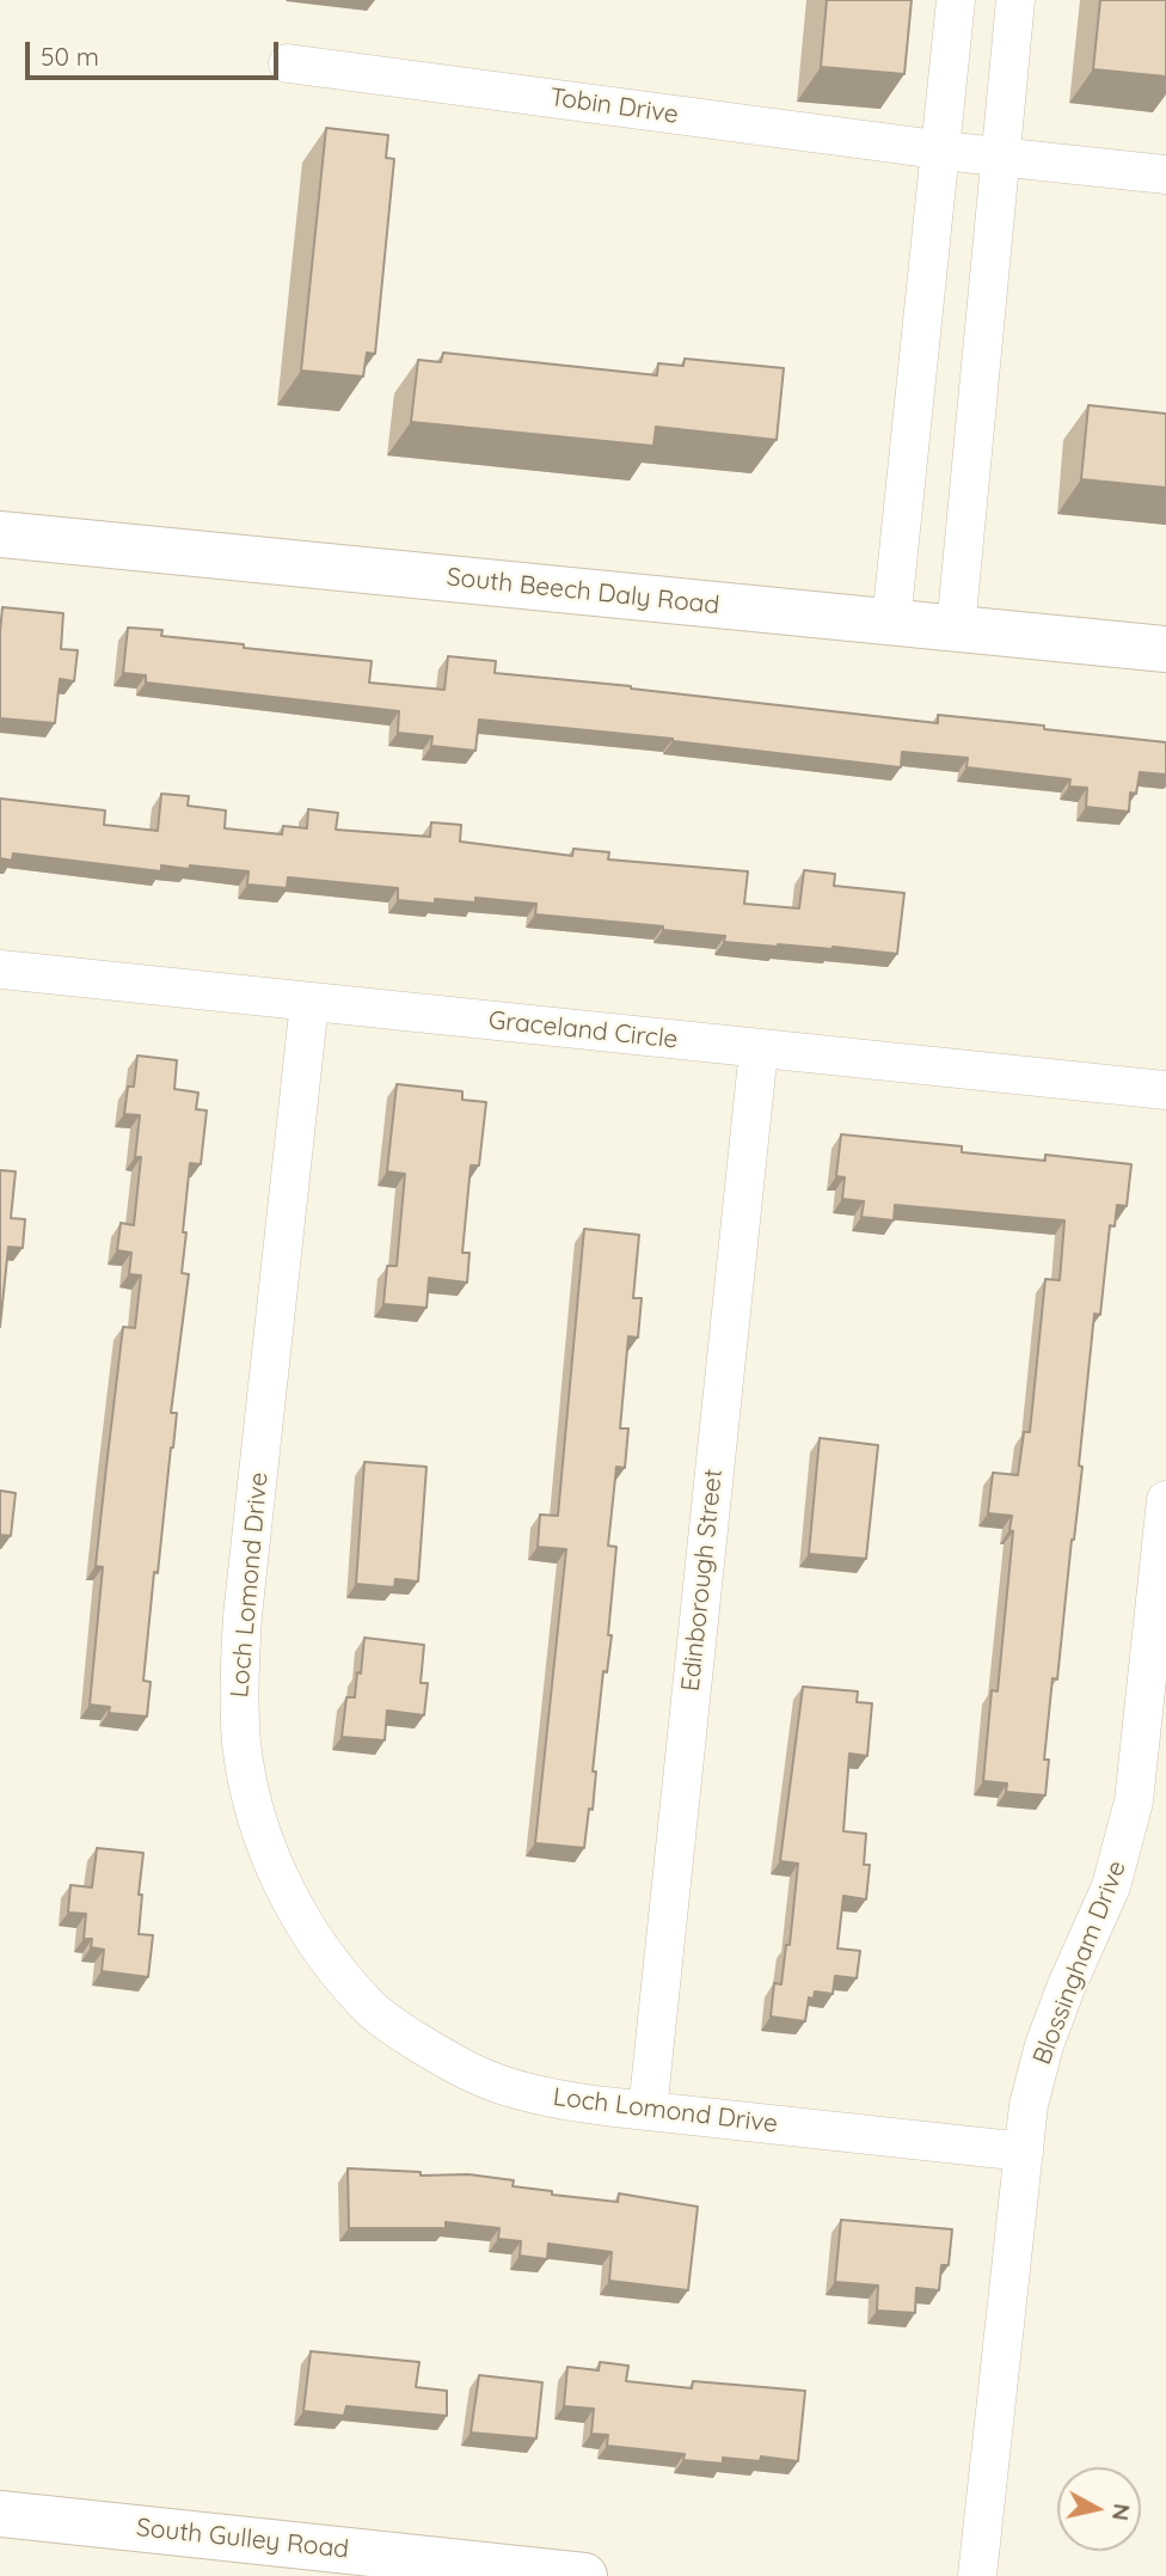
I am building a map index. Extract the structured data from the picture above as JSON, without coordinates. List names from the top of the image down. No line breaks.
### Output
{"streets":{"street":["Tobin Drive","South Beech Daly Road","Graceland Circle","Edinborough Street","Loch Lomond Drive","Blossingham Drive","South Gulley Road"]},"crossings":[["Graceland Circle","Edinborough Street"],["Graceland Circle","Loch Lomond Drive"],["Edinborough Street","Loch Lomond Drive"],["Loch Lomond Drive","Blossingham Drive"]],"scale_bar":"50 m","north":"right"}
